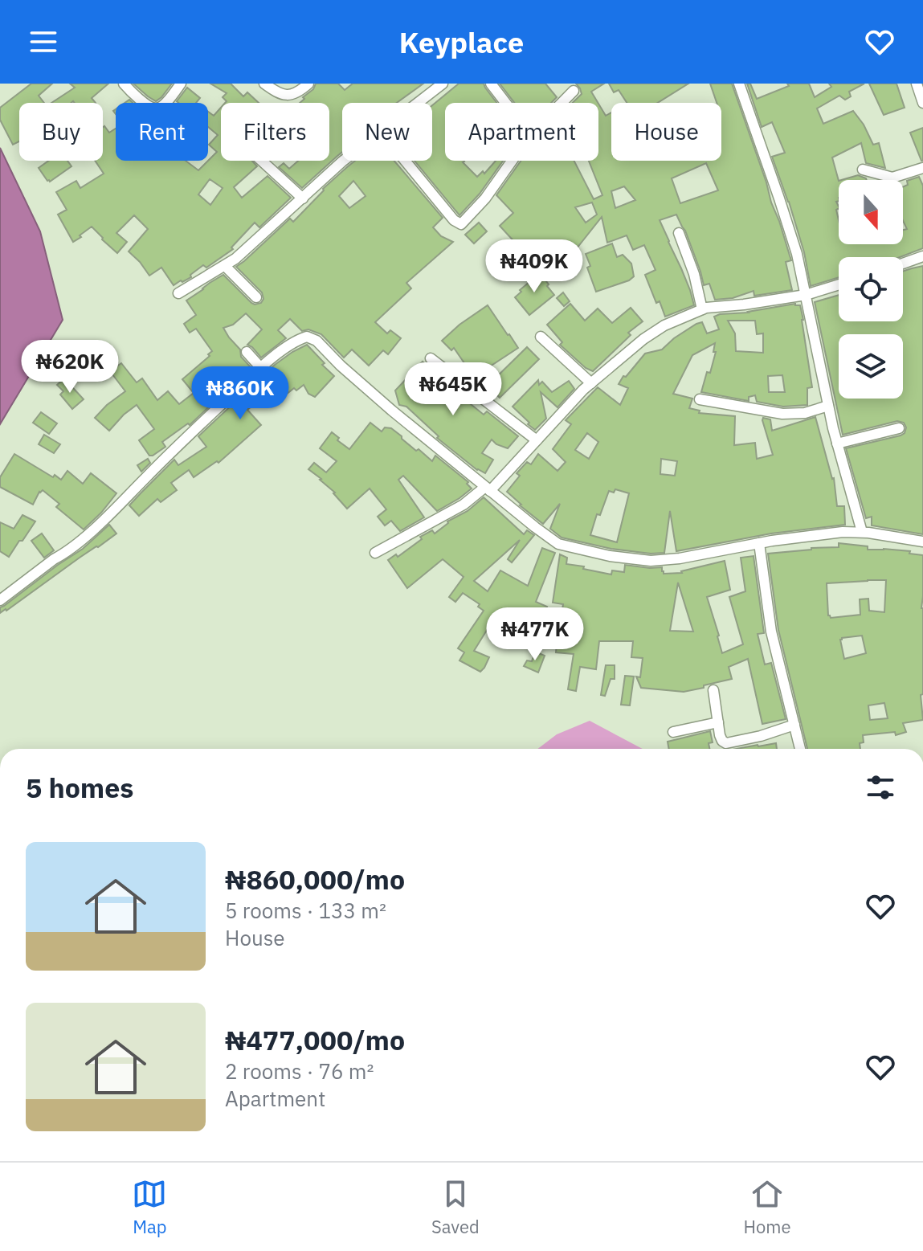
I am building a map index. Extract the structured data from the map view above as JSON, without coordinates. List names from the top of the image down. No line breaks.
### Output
{"north":"bottom","page":{"header":"Keyplace","chip":["Buy","Rent","Filters","New","Apartment","House"],"price":["₦409K","₦620K","₦645K","₦860K","₦477K"],"heading":"5 homes","list":[{"name":"₦860,000/mo","note":"5 rooms · 133 m² · House"},{"name":"₦477,000/mo","note":"2 rooms · 76 m² · Apartment"}],"tabs":["Map","Saved","Home"]}}
